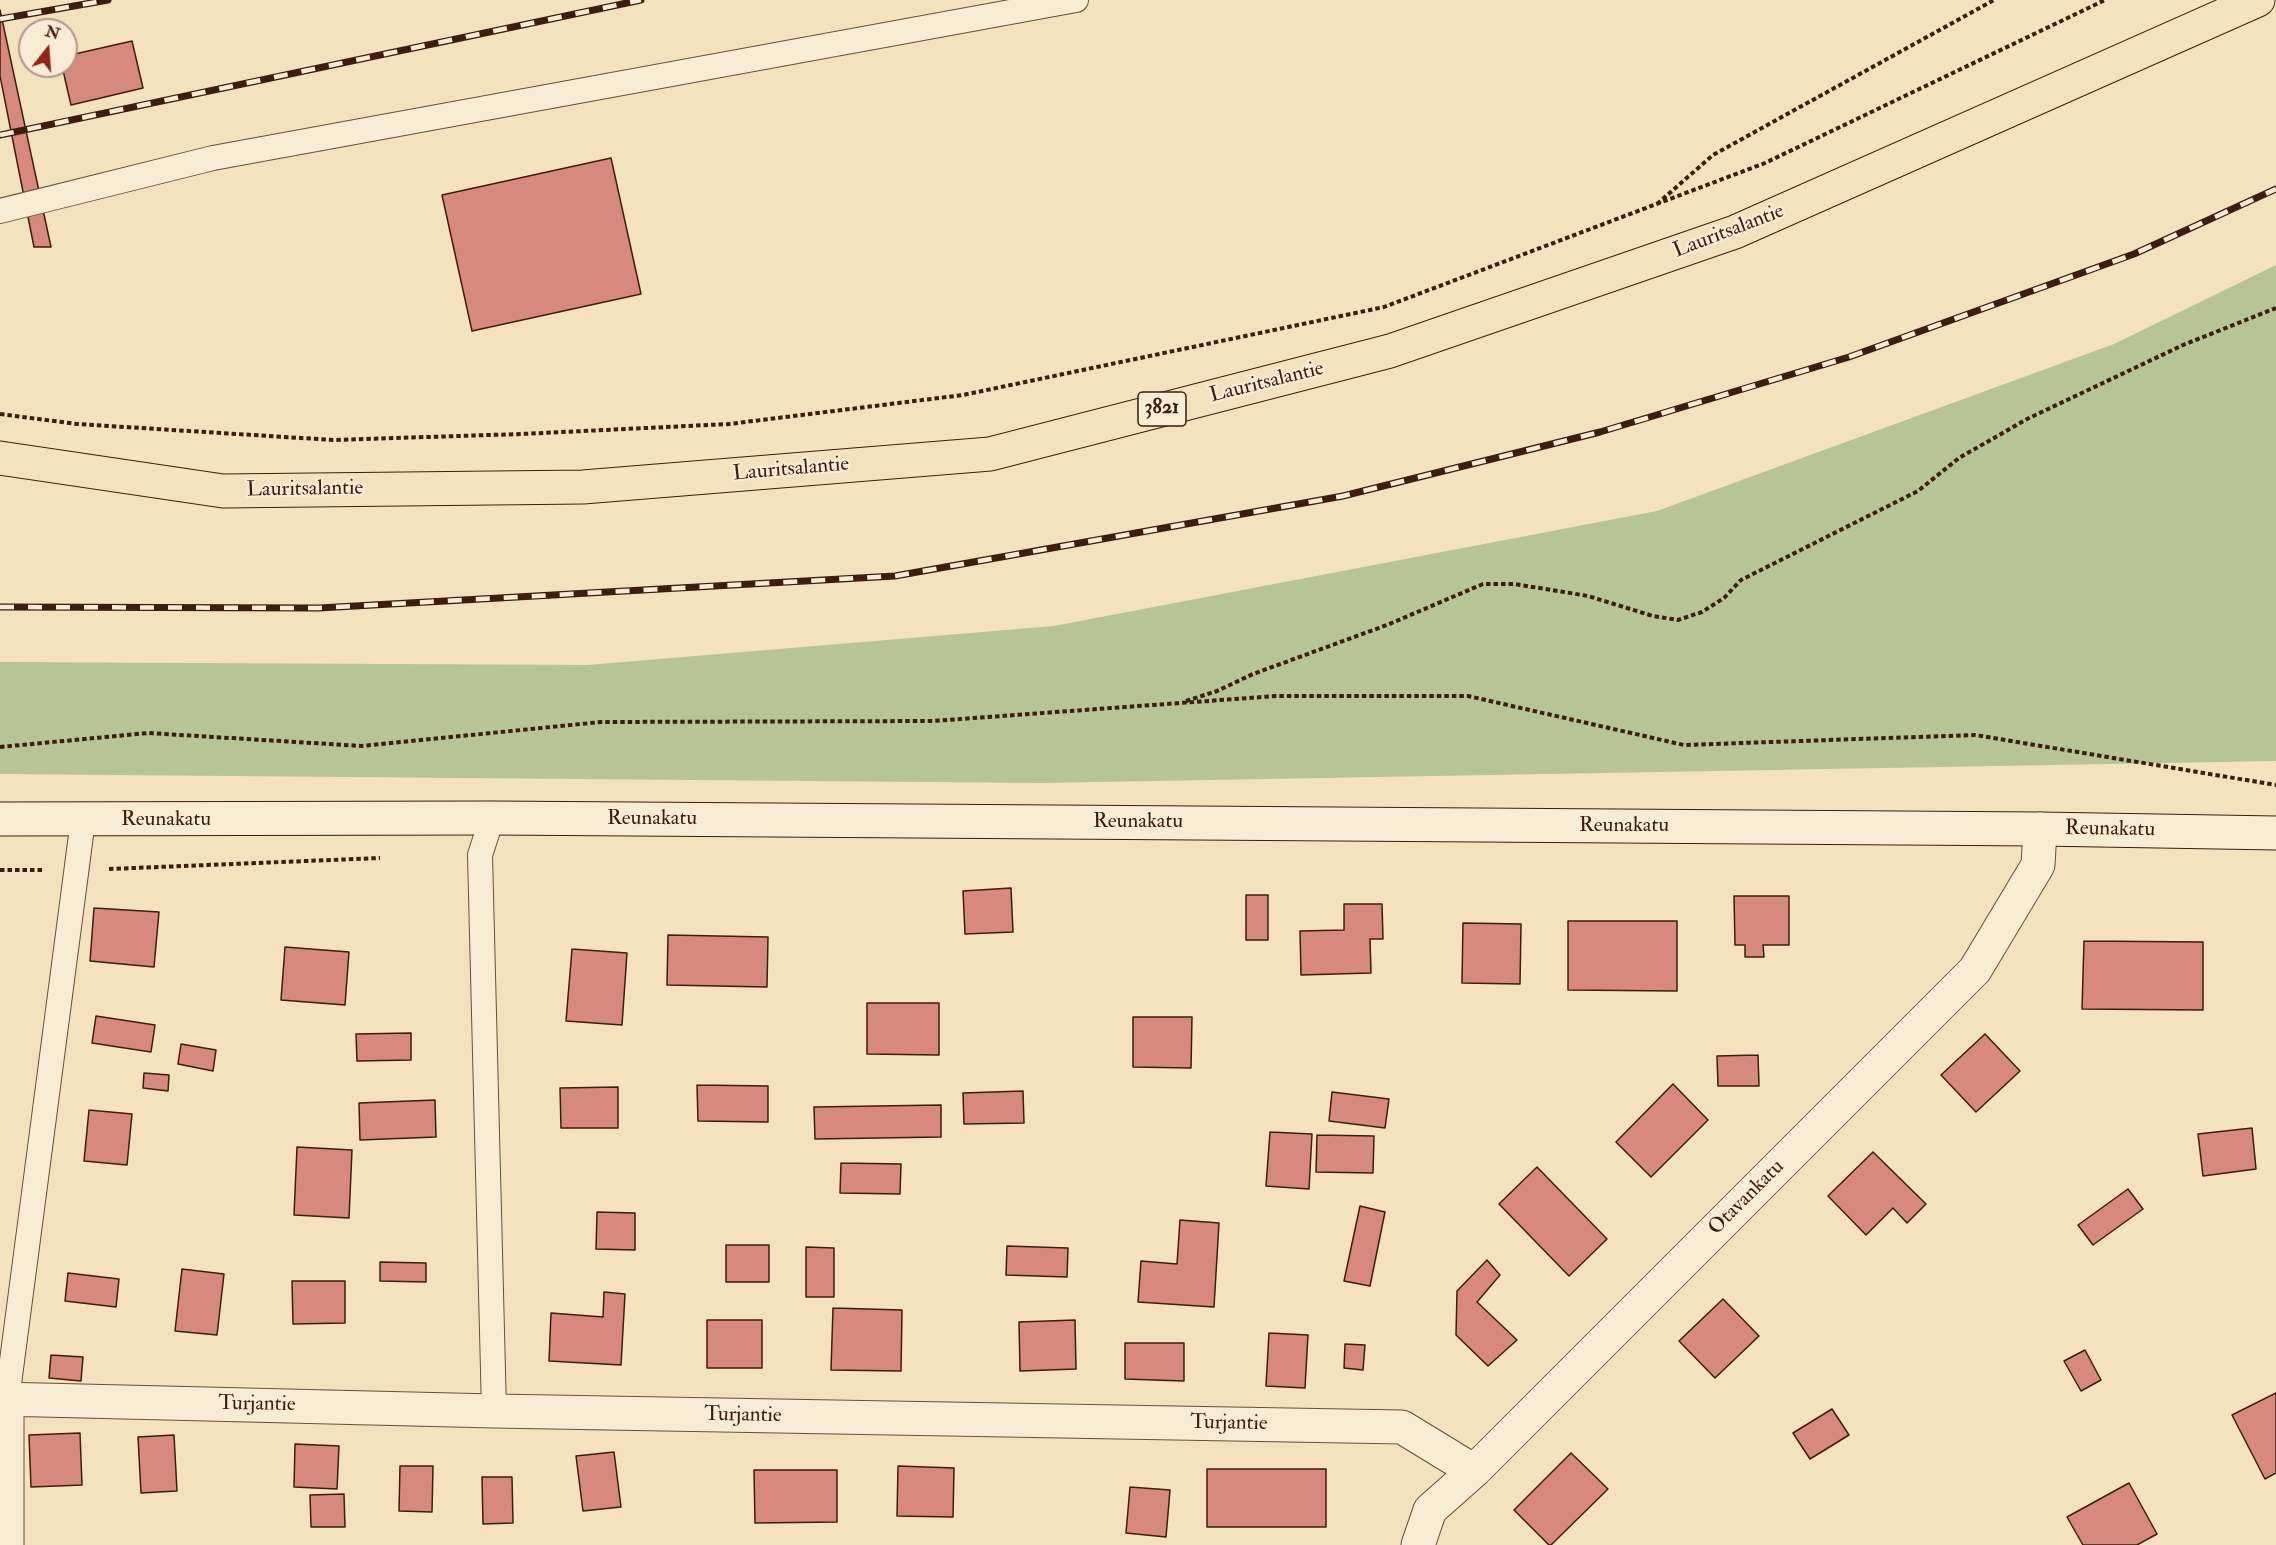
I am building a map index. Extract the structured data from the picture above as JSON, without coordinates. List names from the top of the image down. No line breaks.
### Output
{"streets":{"main road":["Lauritsalantie","3821"],"street":["Reunakatu","Otavankatu","Turjantie"]},"crossings":[["Reunakatu","Otavankatu"],["Otavankatu","Turjantie"]],"north":"top"}
